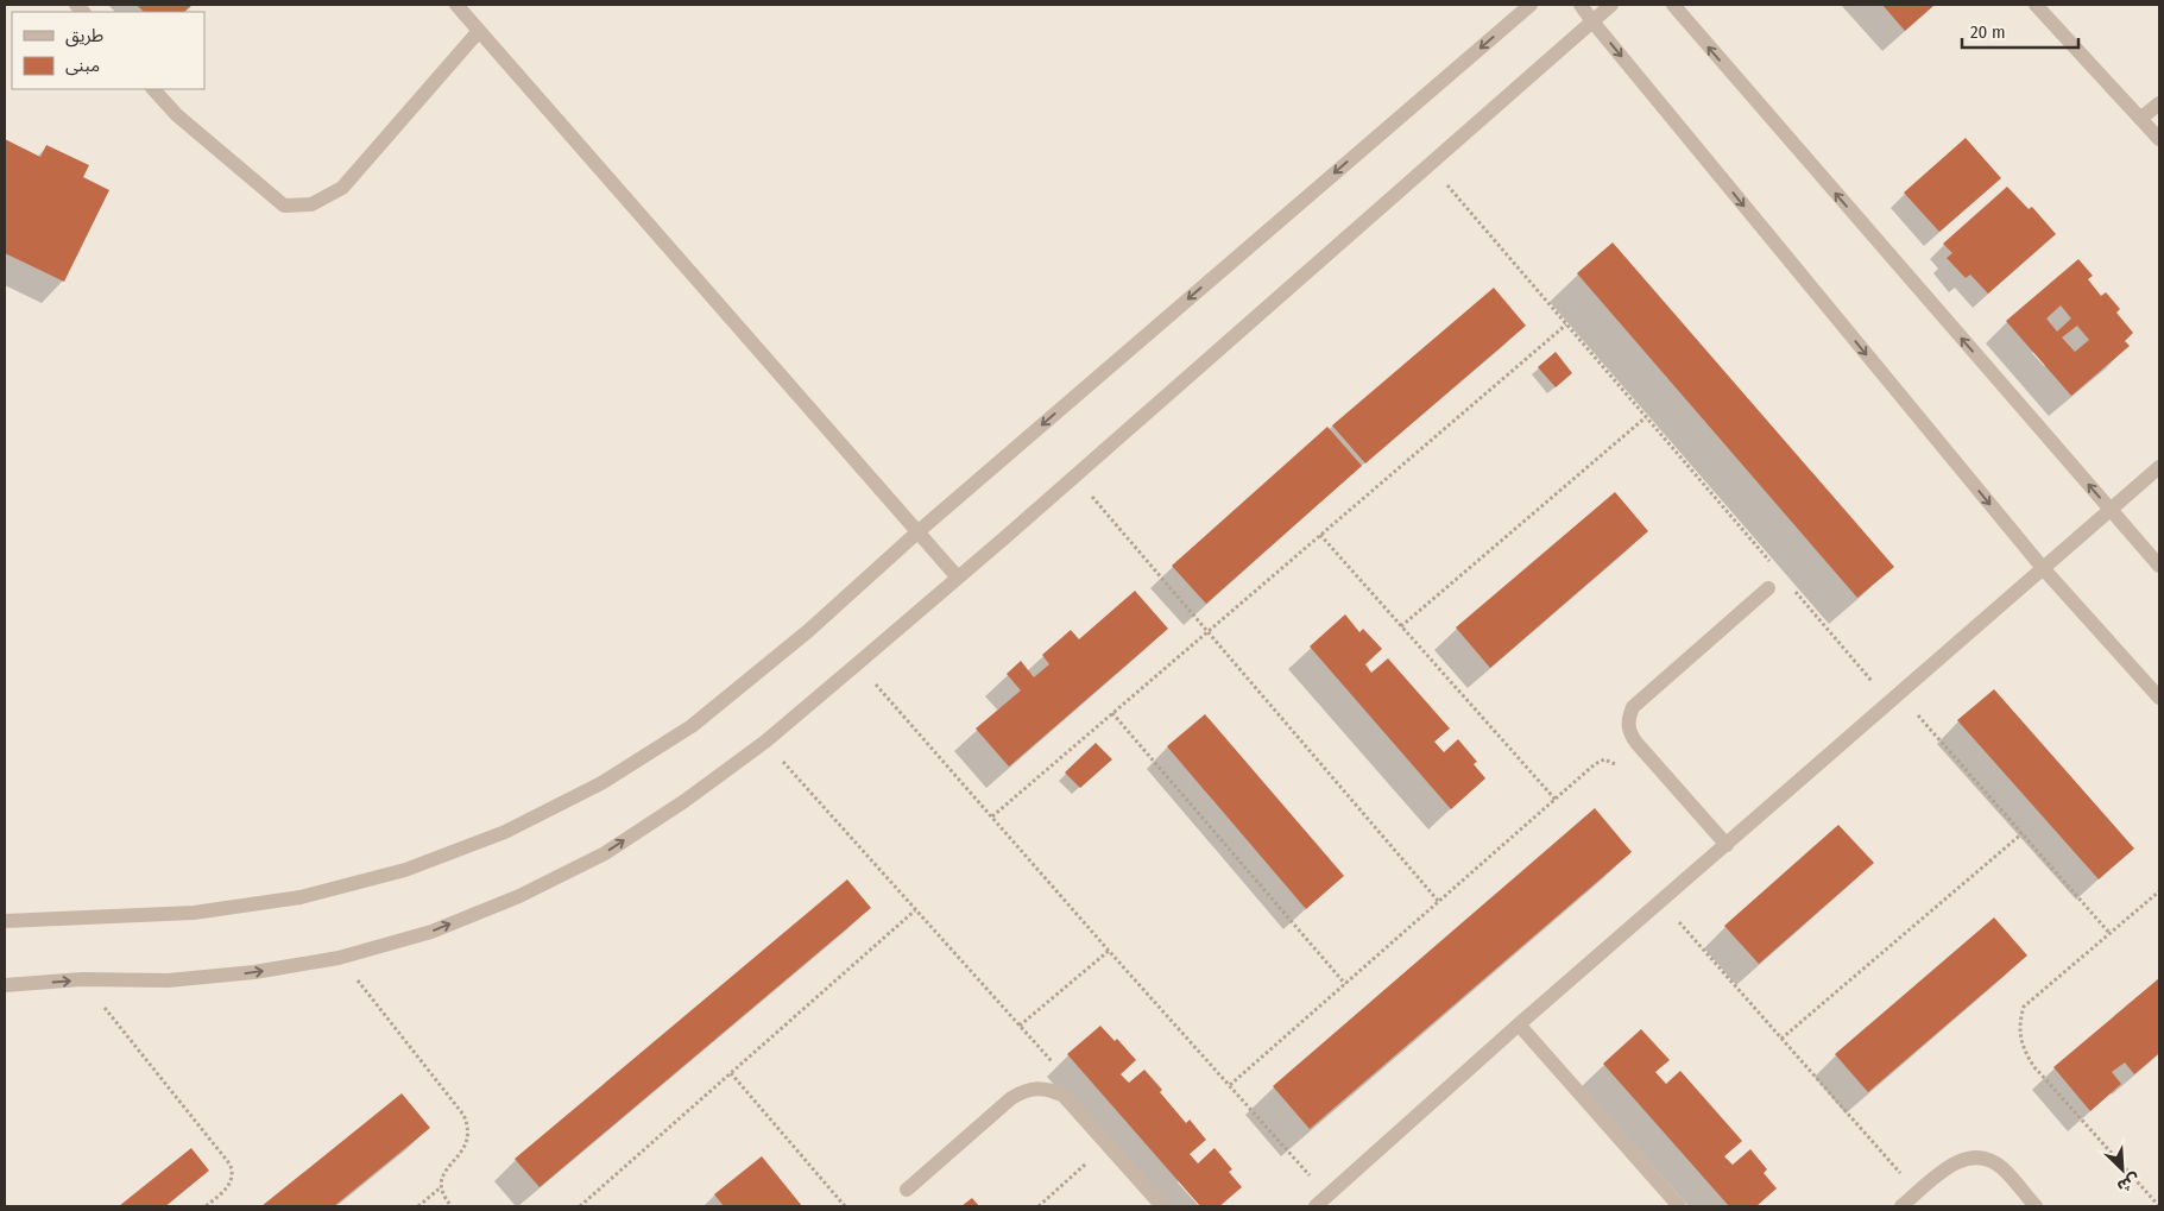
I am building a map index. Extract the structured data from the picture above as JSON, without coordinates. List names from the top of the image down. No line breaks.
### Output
{"legend":["طريق","مبنى"],"scale_bar":"20 m","north":"bottom right"}
